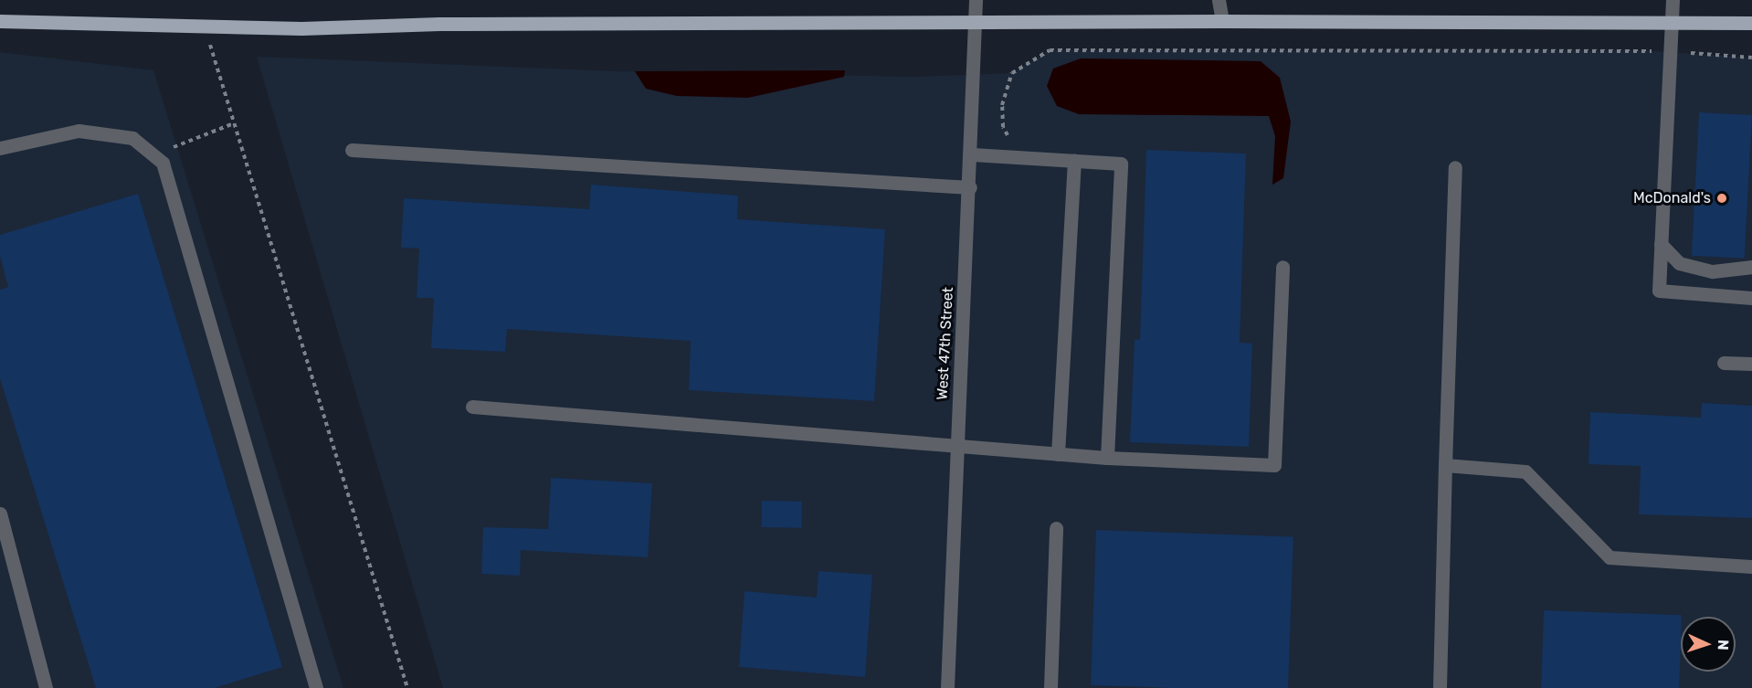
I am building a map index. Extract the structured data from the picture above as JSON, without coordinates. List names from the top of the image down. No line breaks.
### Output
{"streets":{"street":["West 47th Street"]},"places":["McDonald's"],"north":"right"}
